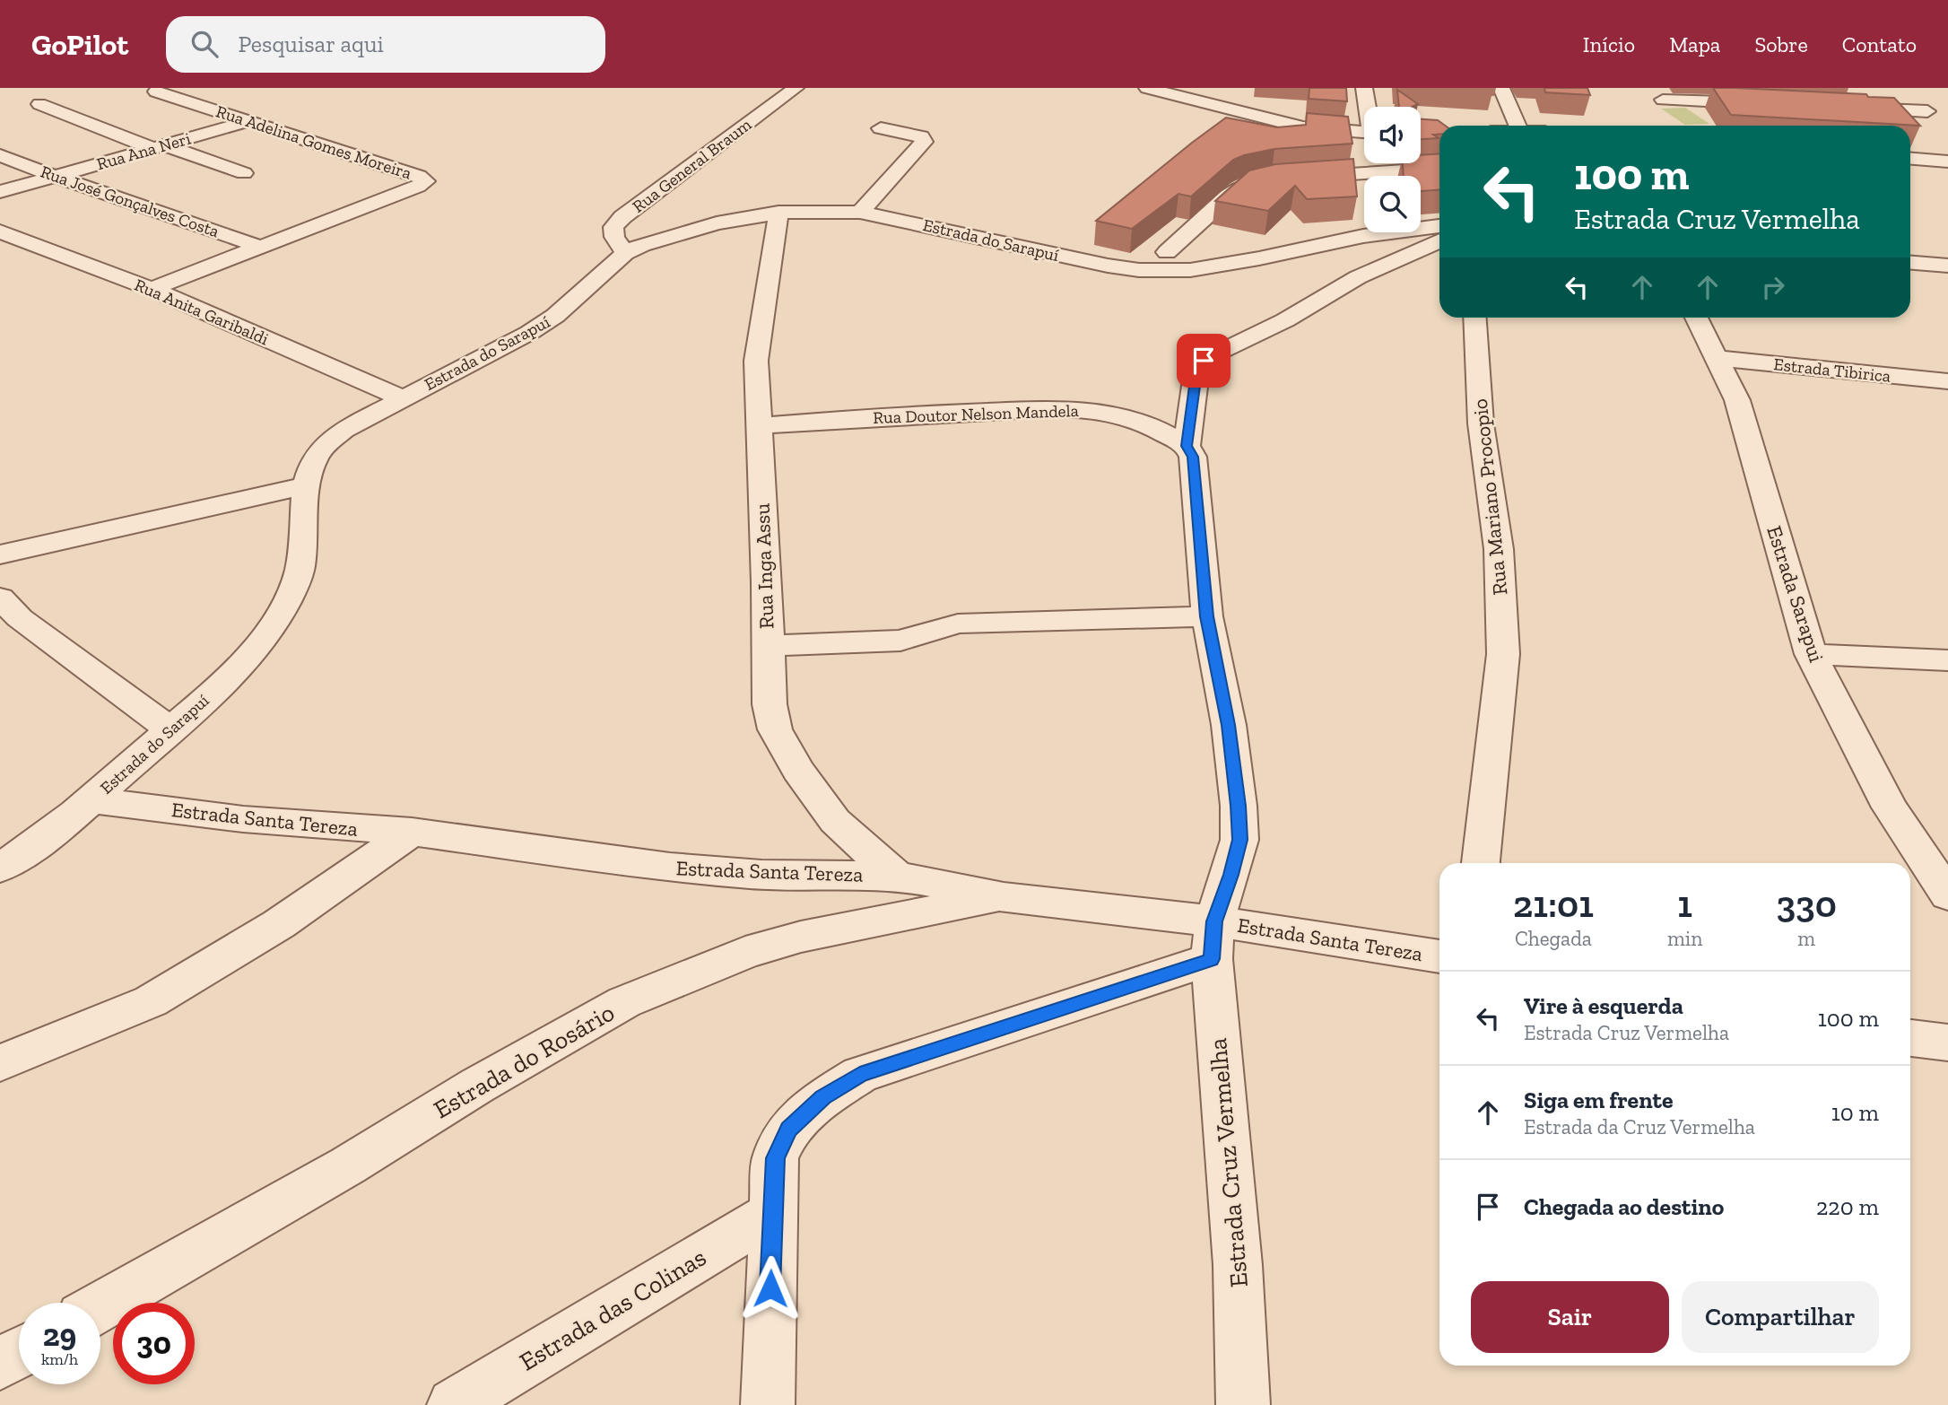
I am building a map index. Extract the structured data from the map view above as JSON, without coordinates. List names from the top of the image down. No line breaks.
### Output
{"streets":{"street":["Rua Adelina Gomes Moreira","Rua Ana Neri","Rua General Braum","Rua José Gonçalves Costa","Estrada do Sarapuí","Rua Anita Garibaldi","Estrada Tibirica","Rua Doutor Nelson Mandela","Rua Mariano Procopio","Rua Inga Assu","Estrada Sarapui","Estrada Santa Tereza","Estrada do Rosário","Estrada Cruz Vermelha","Estrada das Colinas"]},"crossings":[["Rua Adelina Gomes Moreira","Rua Ana Neri"],["Rua Adelina Gomes Moreira","Rua José Gonçalves Costa"],["Rua Ana Neri","Rua José Gonçalves Costa"],["Rua General Braum","Estrada do Sarapuí"],["Estrada do Sarapuí","Rua Anita Garibaldi"],["Estrada do Sarapuí","Rua Inga Assu"],["Estrada do Sarapuí","Estrada Santa Tereza"],["Estrada Tibirica","Estrada Sarapui"],["Rua Doutor Nelson Mandela","Rua Inga Assu"],["Rua Inga Assu","Estrada Santa Tereza"],["Estrada Santa Tereza","Estrada do Rosário"],["Estrada Santa Tereza","Estrada Cruz Vermelha"]],"page":{"header":"GoPilot","search":"Pesquisar aqui","nav":["Início","Mapa","Sobre","Contato"],"turn":["100 m","Estrada Cruz Vermelha"],"eta":["21:01","Chegada","1","min","330","m"],"list":[{"name":"Vire à esquerda","note":"Estrada Cruz Vermelha","value":"100 m"},{"name":"Siga em frente","note":"Estrada da Cruz Vermelha","value":"10 m"},{"name":"Chegada ao destino","value":"220 m"}],"buttons":["Sair","Compartilhar"],"speed":"29 km/h","limit":"30"}}
